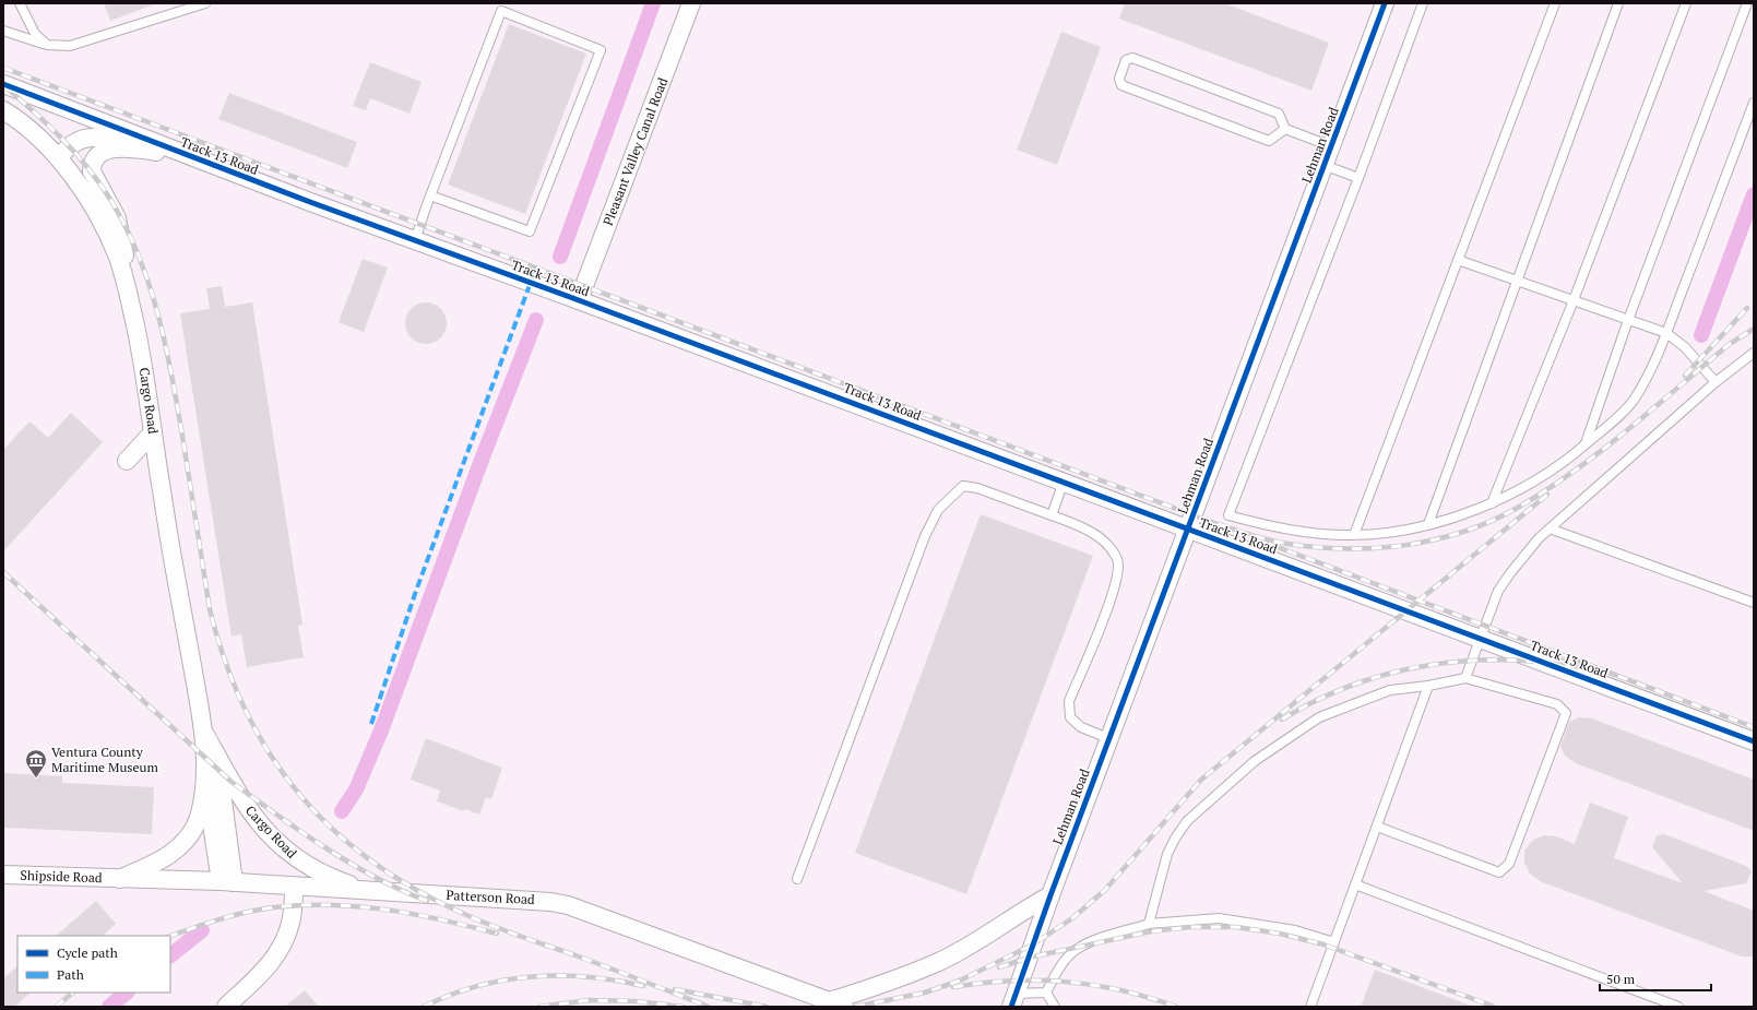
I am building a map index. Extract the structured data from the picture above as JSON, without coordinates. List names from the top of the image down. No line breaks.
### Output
{"streets":{"street":["Lehman Road","Pleasant Valley Canal Road","Track 13 Road","Cargo Road","Shipside Road","Patterson Road"]},"crossings":[["Lehman Road","Track 13 Road"],["Pleasant Valley Canal Road","Track 13 Road"],["Cargo Road","Shipside Road"],["Cargo Road","Patterson Road"],["Shipside Road","Patterson Road"]],"places":{"museum":["Ventura County Maritime Museum"]},"legend":["Cycle path","Path"],"scale_bar":"50 m"}
